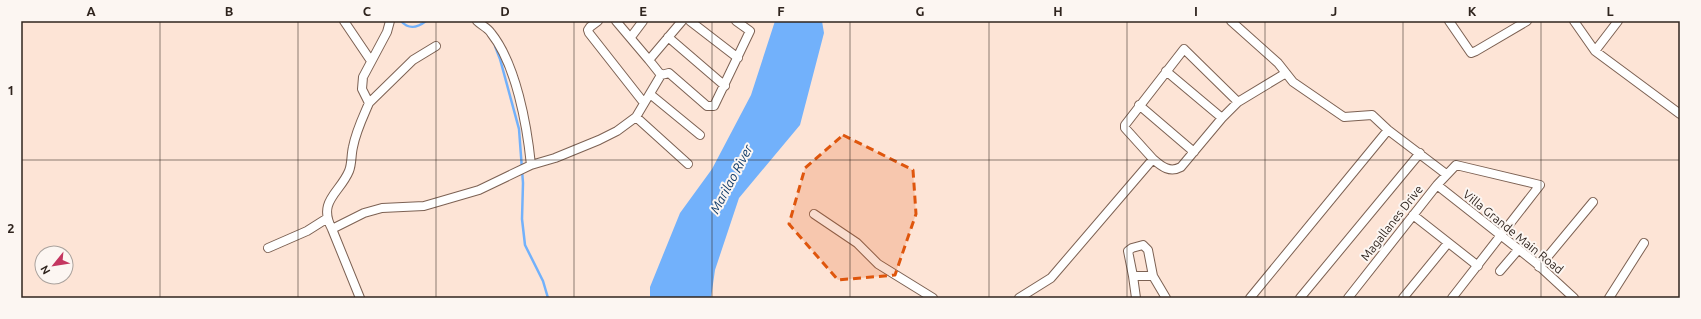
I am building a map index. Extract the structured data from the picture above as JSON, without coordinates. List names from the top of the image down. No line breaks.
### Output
{"streets":{"street":["Magallanes Drive","Villa Grande Main Road"]},"crossings":[["Magallanes Drive","Villa Grande Main Road"]],"water":["Marilao River"],"north":"bottom left","grid":{"columns":["A","B","C","D","E","F","G","H","I","J","K","L"],"rows":["1","2"]}}
